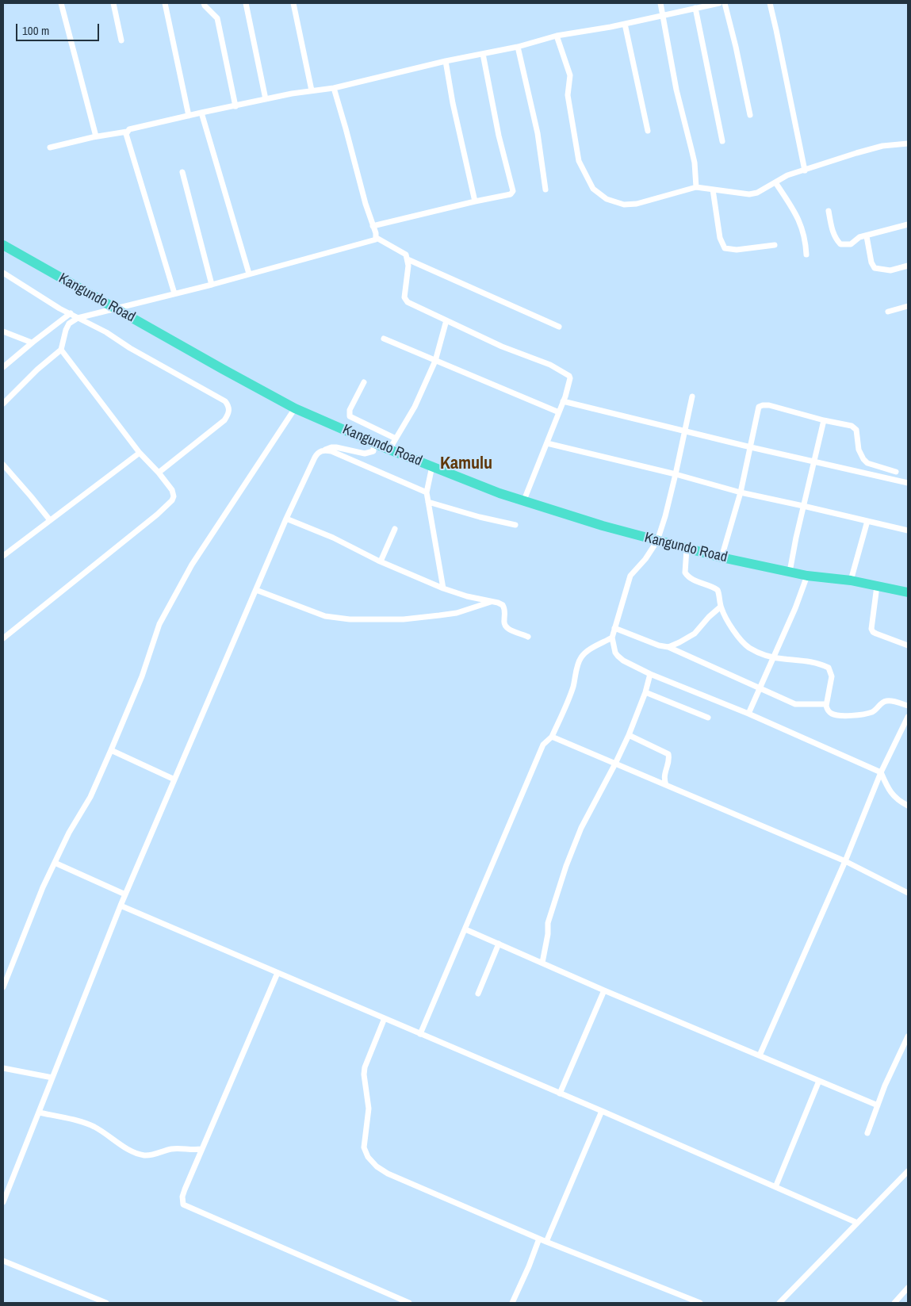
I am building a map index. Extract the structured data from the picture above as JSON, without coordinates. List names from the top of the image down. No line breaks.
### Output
{"streets":{"highway":["Kangundo Road"]},"districts":["Kamulu"],"scale_bar":"100 m"}
